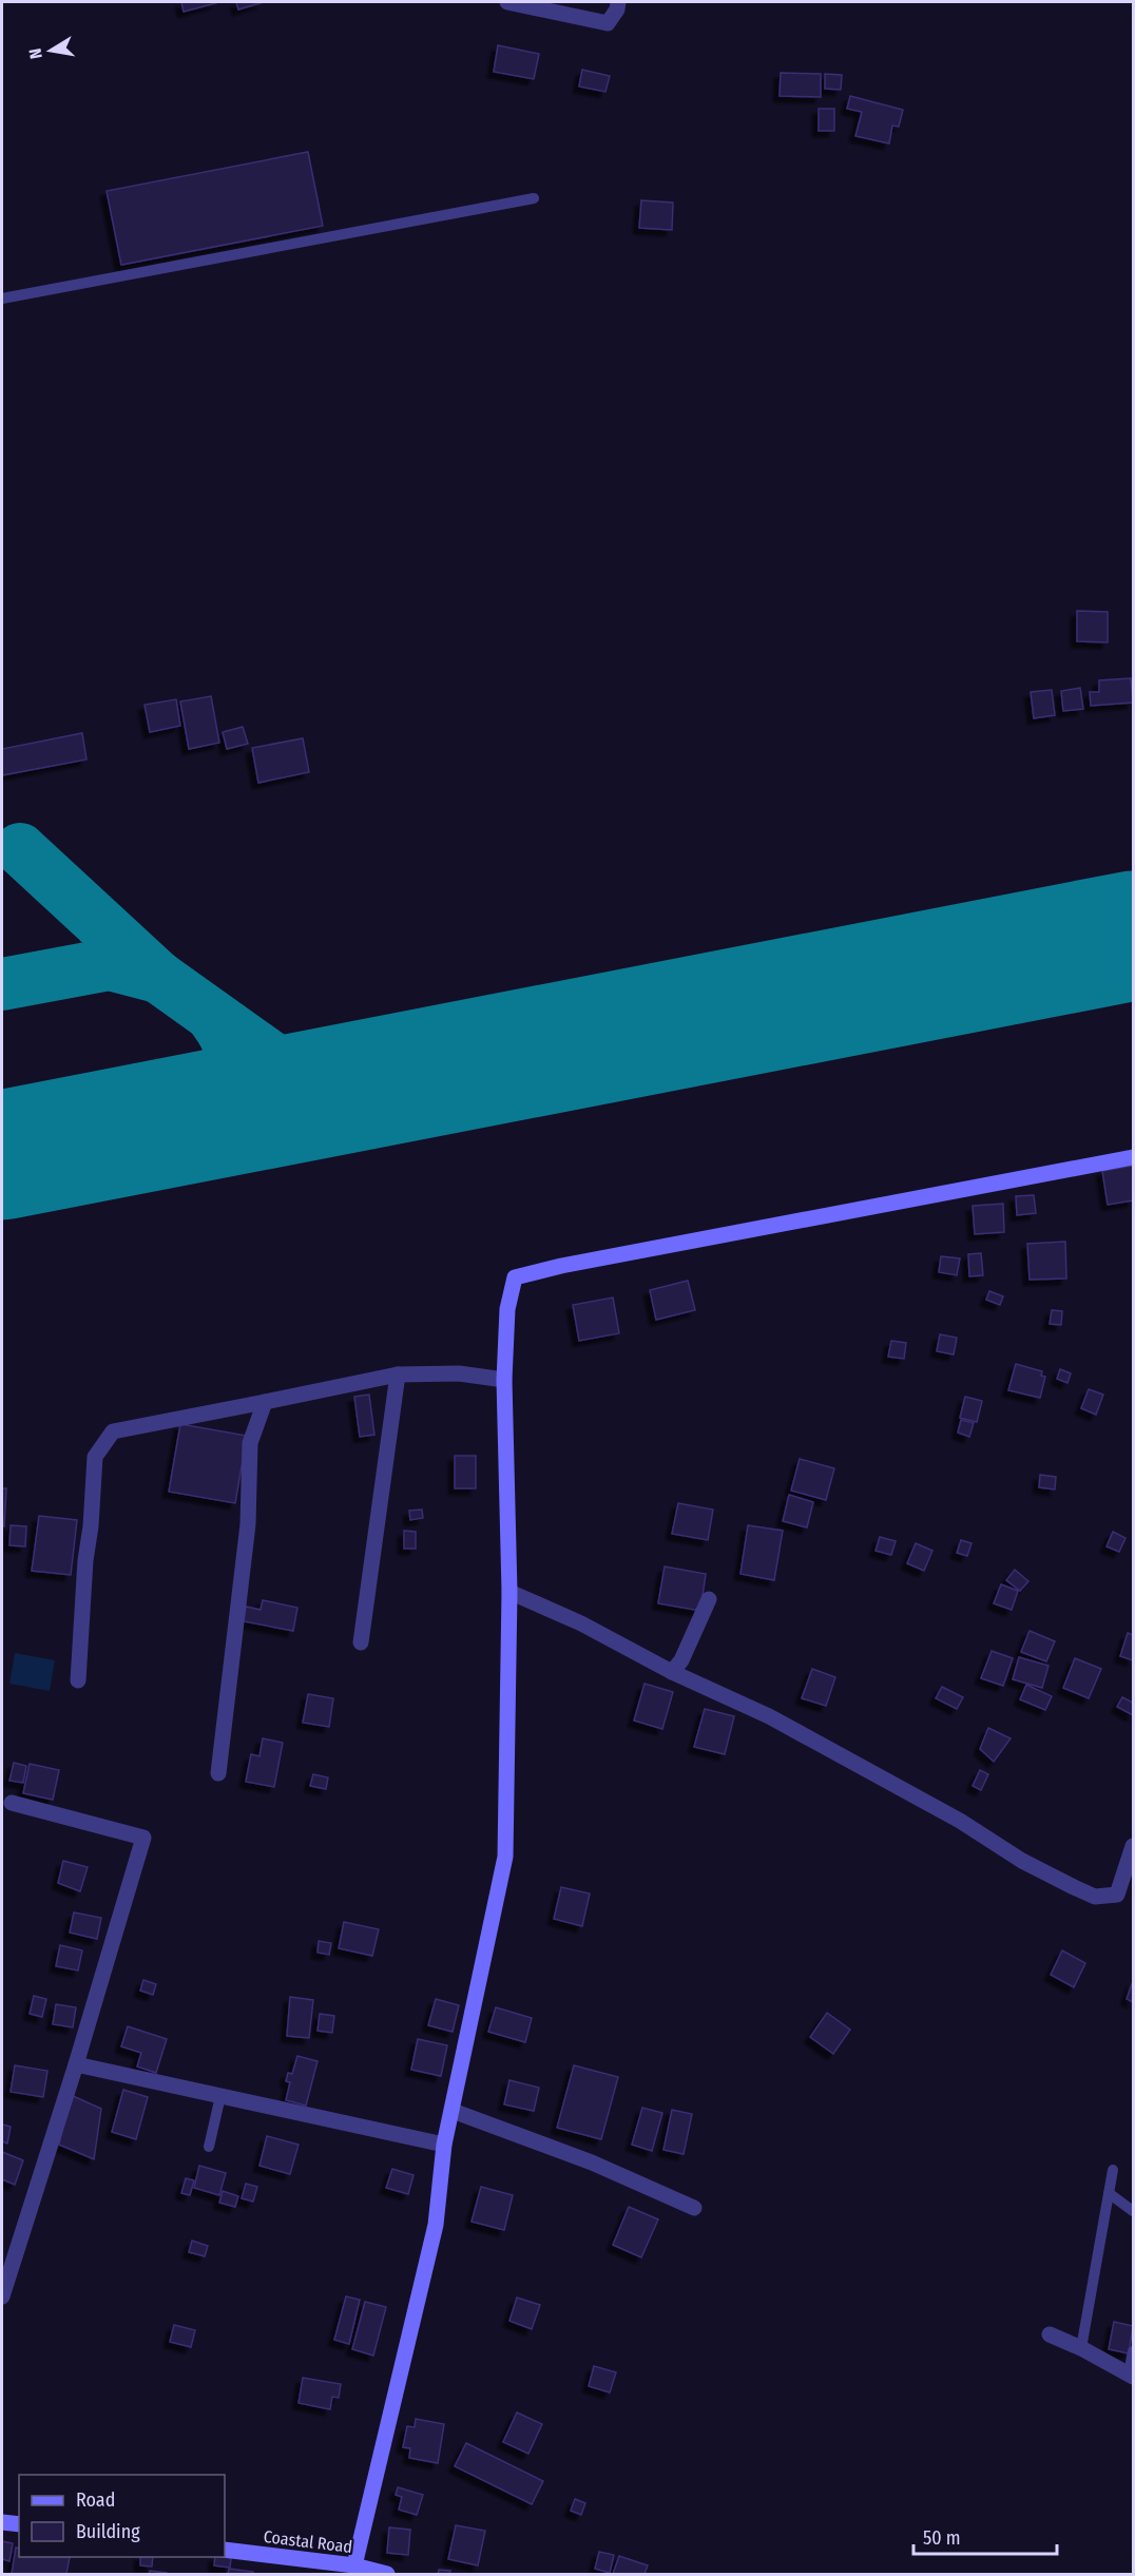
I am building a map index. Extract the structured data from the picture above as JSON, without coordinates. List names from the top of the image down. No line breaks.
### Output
{"streets":{"street":["Coastal Road"]},"legend":["Road","Building"],"scale_bar":"50 m","north":"left"}
